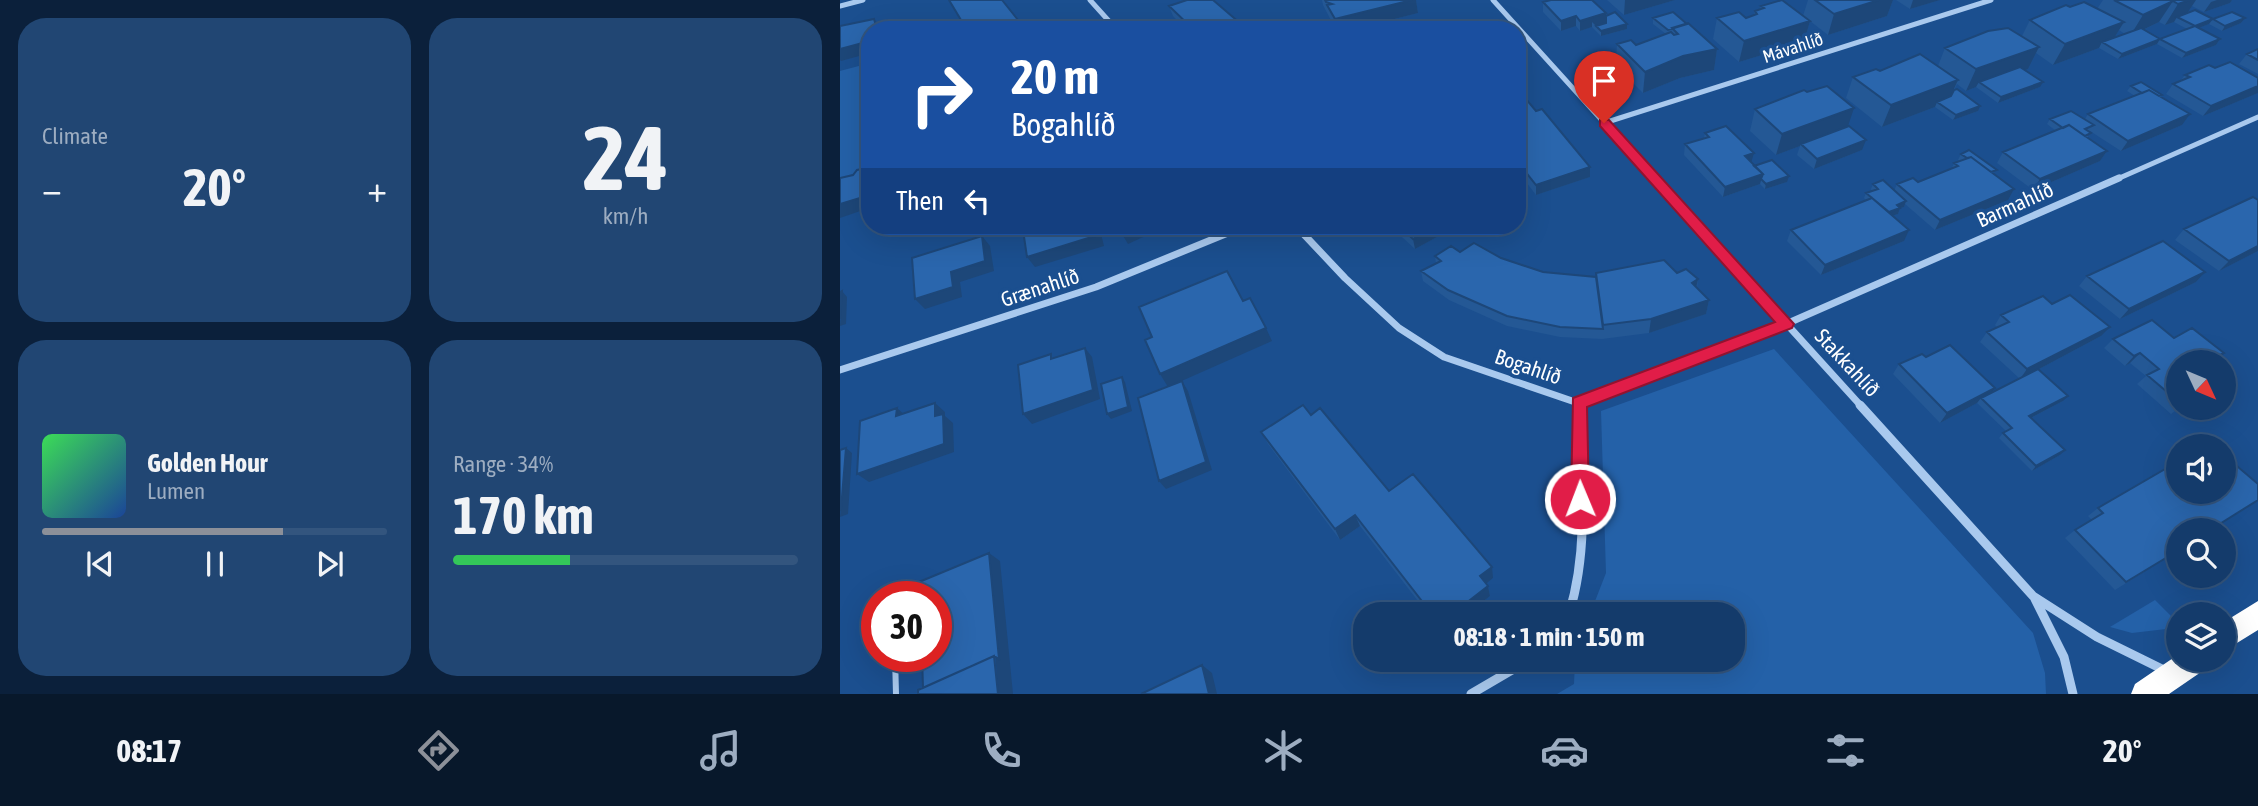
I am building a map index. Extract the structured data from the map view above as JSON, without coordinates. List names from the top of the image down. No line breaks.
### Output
{"streets":{"street":["Mávahlíð","Barmahlíð","Grænahlíð","Stakkahlíð","Bogahlíð"]},"crossings":[["Mávahlíð","Stakkahlíð"],["Barmahlíð","Stakkahlíð"],["Barmahlíð","Bogahlíð"],["Stakkahlíð","Bogahlíð"]],"north":"bottom right","page":{"tile":["Climate",["24","km/h"],["Range · 34%","170 km"]],"turn":["20 m","Bogahlíð"],"heat":["−","20°","+"],"then":"Then","song":["Golden Hour","Lumen"],"limit":"30","trip":"08:18 · 1 min · 150 m","tabs":["08:17","20°"]}}
